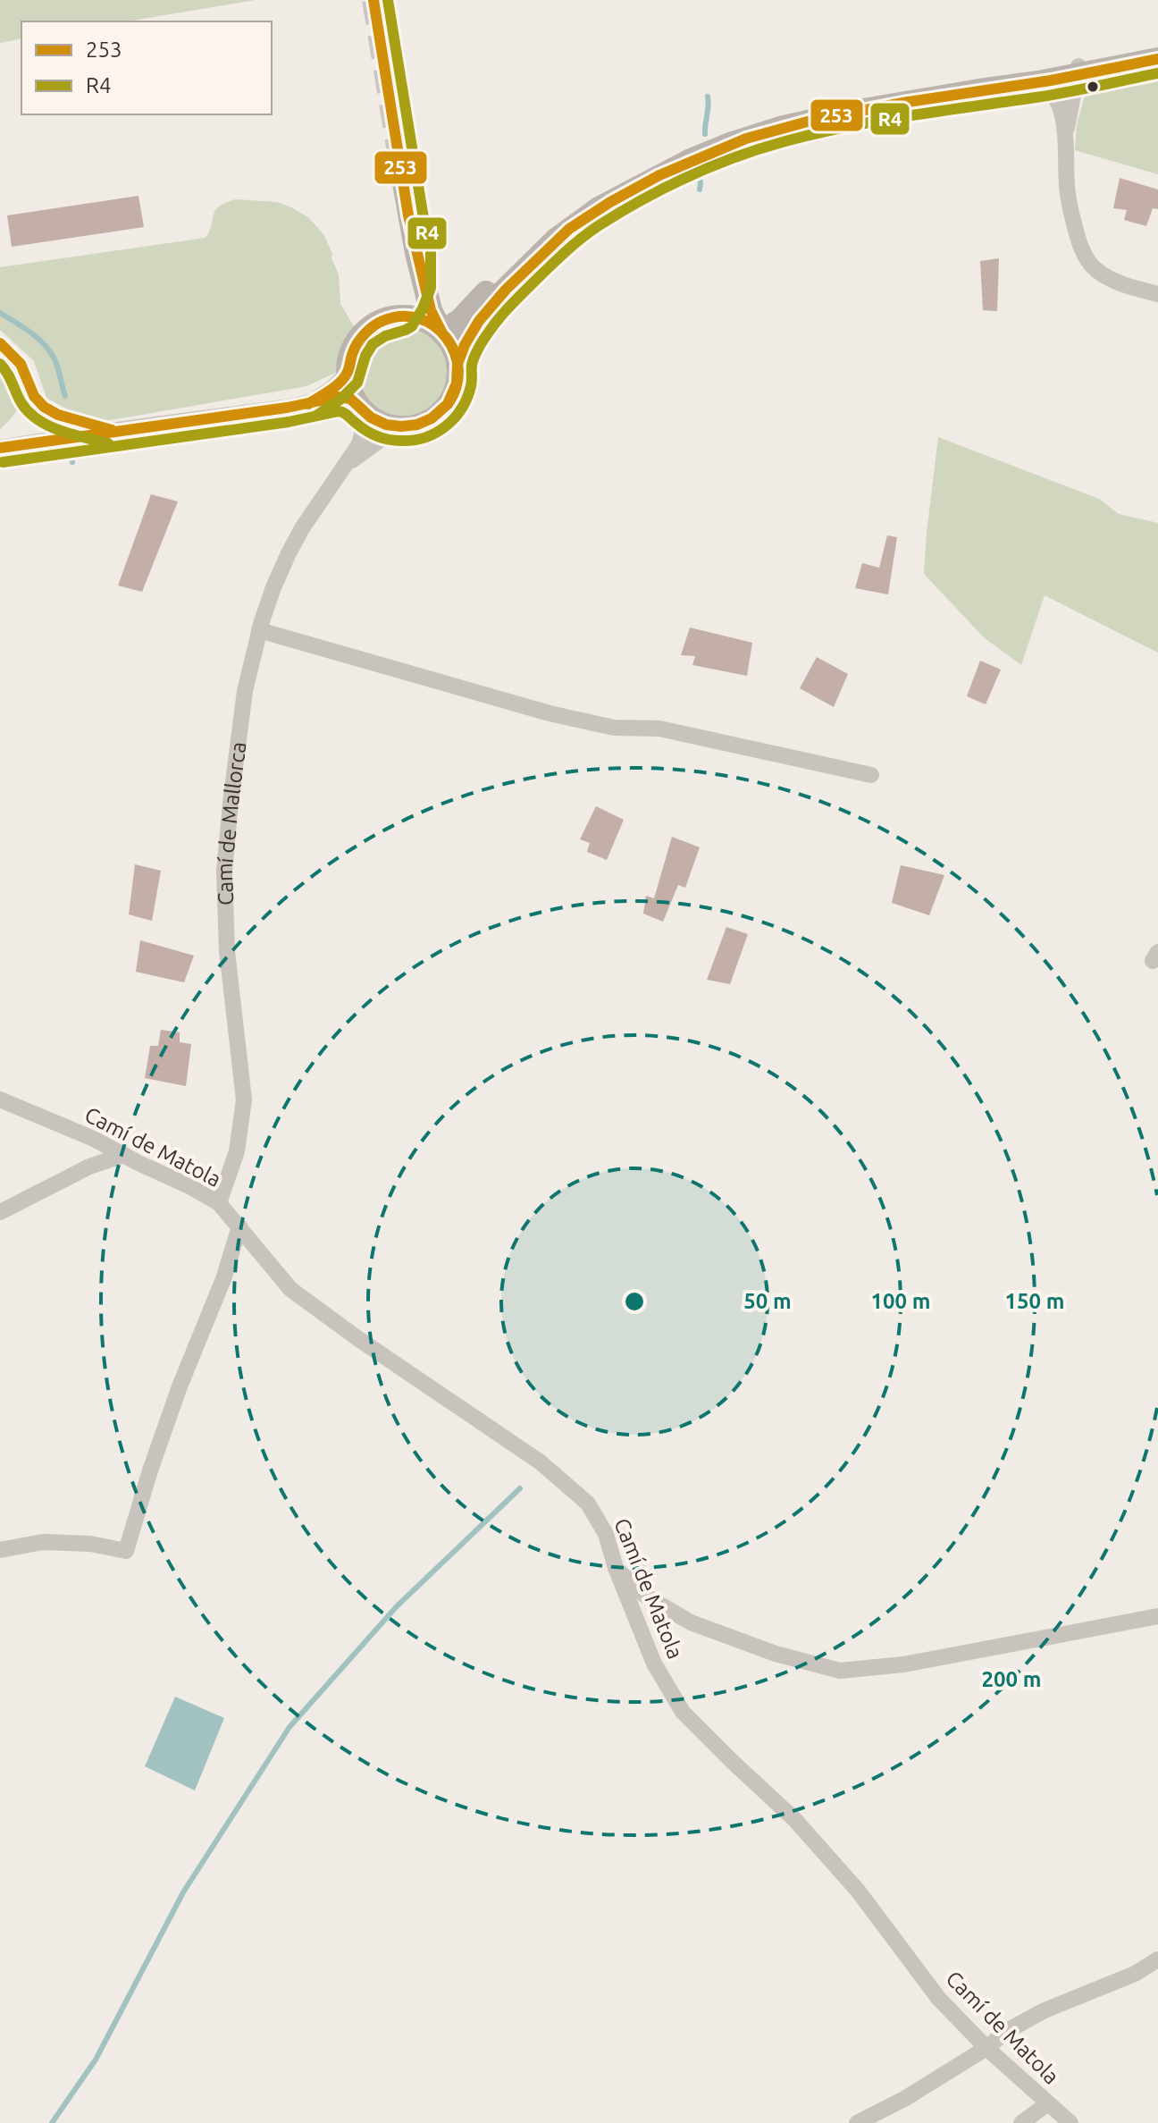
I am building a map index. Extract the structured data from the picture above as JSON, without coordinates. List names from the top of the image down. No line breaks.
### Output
{"streets":{"street":["Camí de Mallorca","Camí de Matola"]},"crossings":[["Camí de Mallorca","Camí de Matola"]],"lines":["transit line 253","transit line R4"],"legend":["253","R4"],"rings":["50 m","100 m","150 m","200 m"]}
